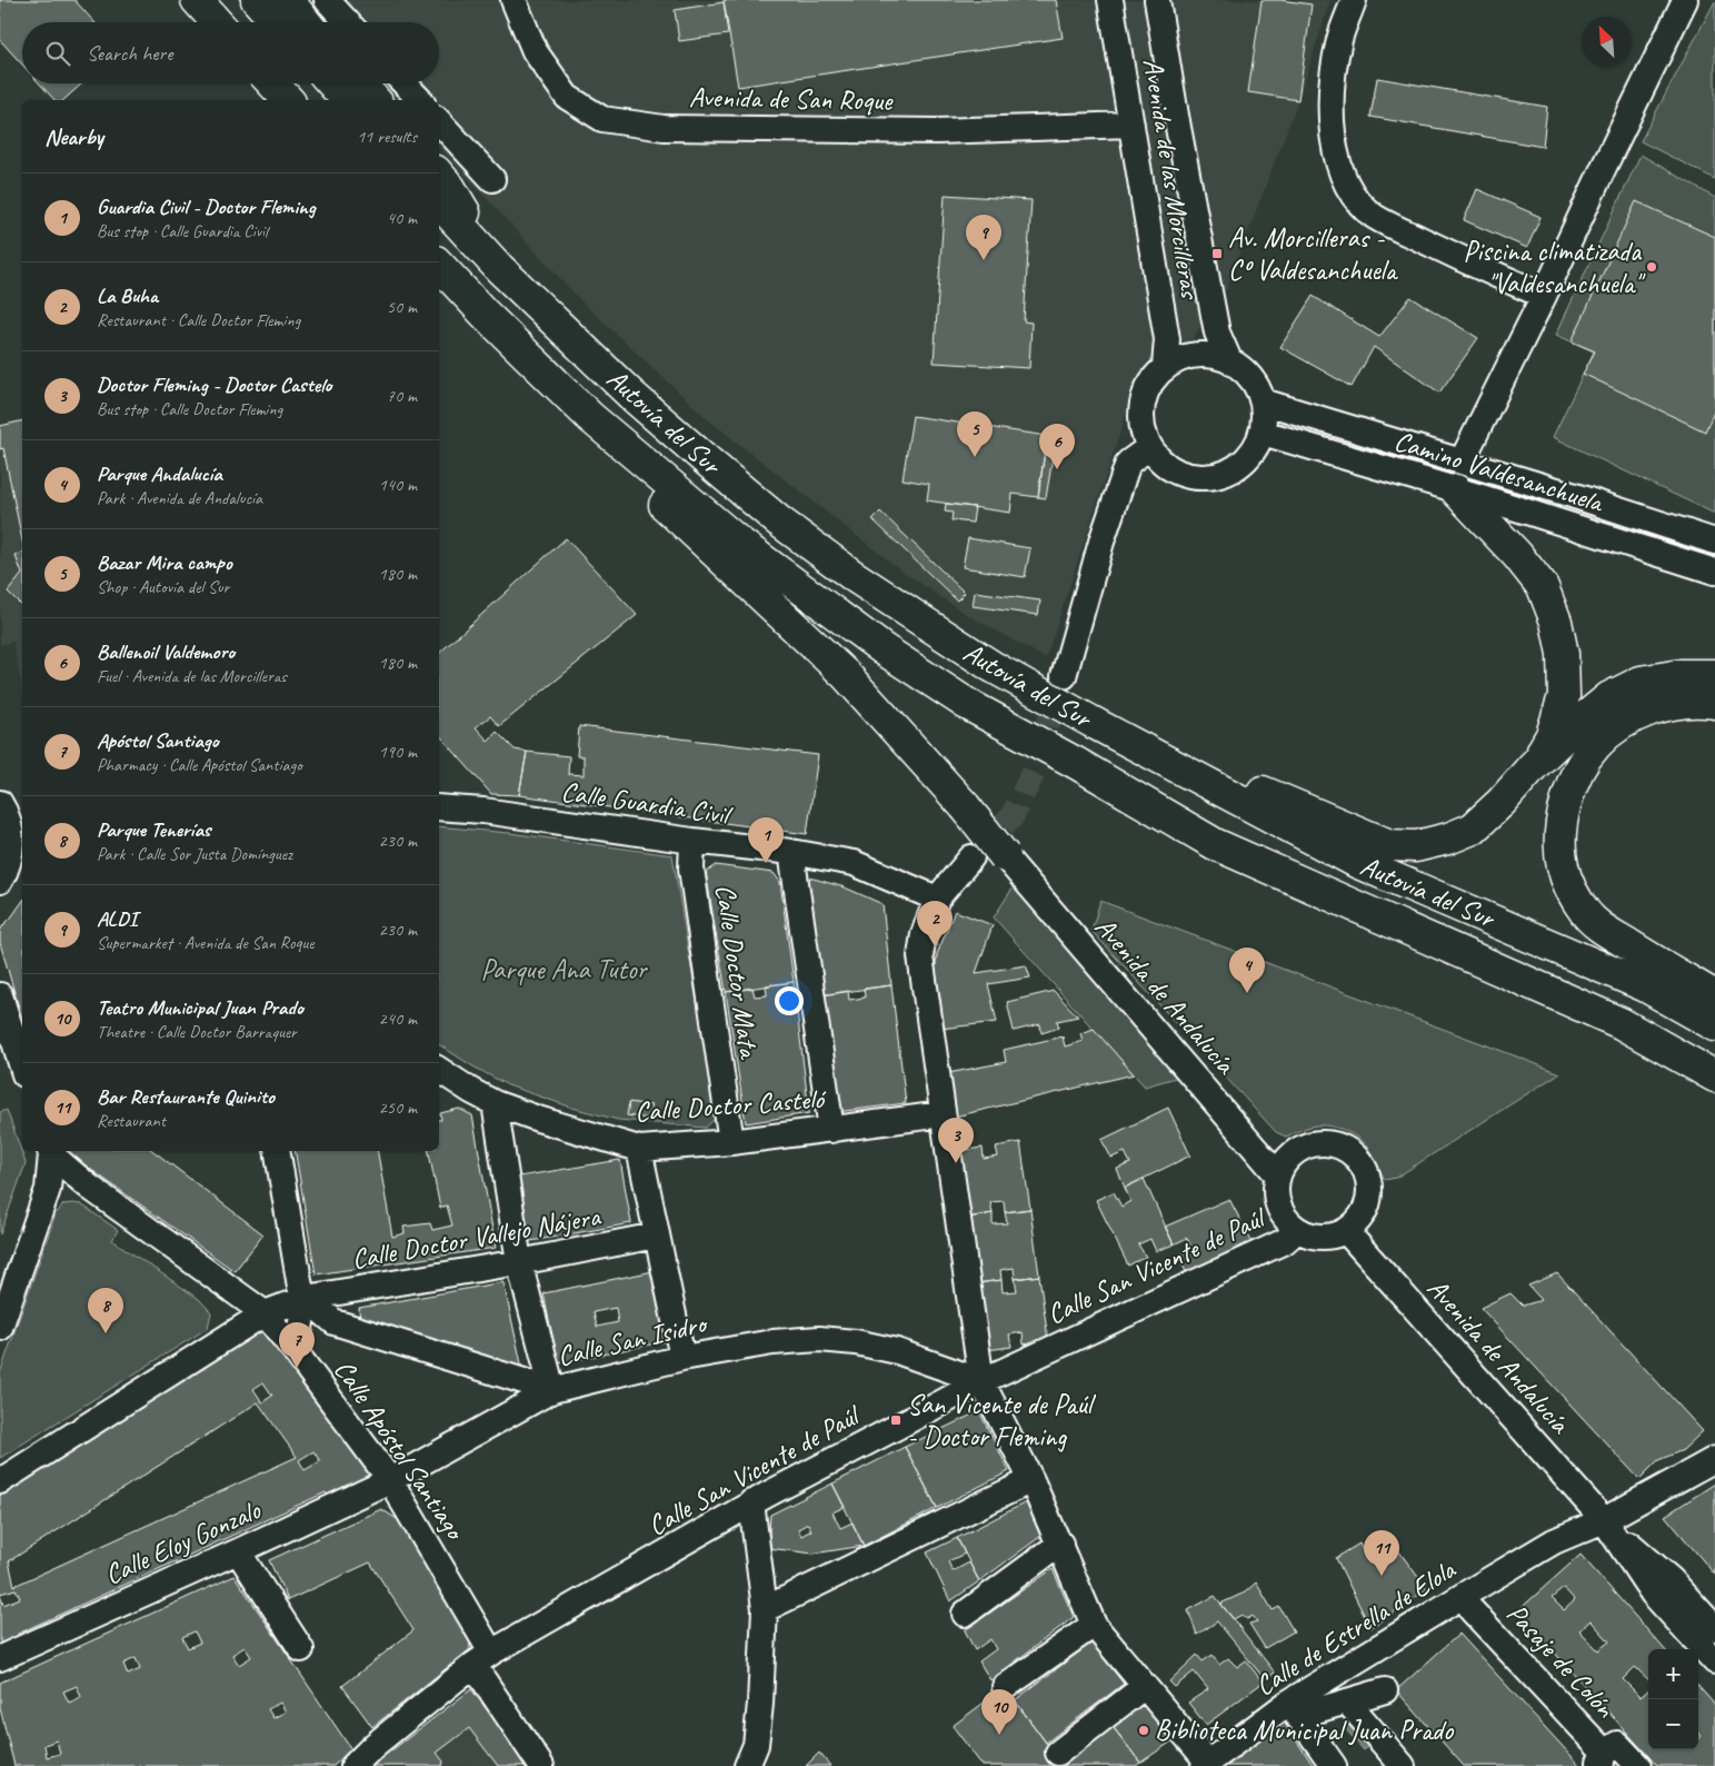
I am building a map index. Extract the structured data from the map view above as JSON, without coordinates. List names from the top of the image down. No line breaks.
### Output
{"streets":{"highway":["Autovía del Sur"],"street":["Avenida de San Roque","Avenida de las Morcilleras","Camino Valdesanchuela","Calle Guardia Civil","Calle Doctor Mata","Avenida de Andalucía","Calle Doctor Casteló","Calle Doctor Vallejo Nájera","Calle San Vicente de Paúl","Calle San Isidro","Calle Apóstol Santiago","Calle Eloy Gonzalo","Calle de Estrella de Elola","Pasaje de Colón"]},"crossings":[["Avenida de San Roque","Avenida de las Morcilleras"],["Avenida de las Morcilleras","Camino Valdesanchuela"],["Calle Guardia Civil","Calle Doctor Mata"],["Calle Doctor Mata","Calle Doctor Casteló"],["Avenida de Andalucía","Calle San Vicente de Paúl"],["Avenida de Andalucía","Calle de Estrella de Elola"],["Calle Doctor Vallejo Nájera","Calle San Isidro"],["Calle Doctor Vallejo Nájera","Calle Apóstol Santiago"],["Calle San Vicente de Paúl","Calle San Isidro"],["Calle San Vicente de Paúl","Calle Apóstol Santiago"],["Calle San Isidro","Calle Eloy Gonzalo"],["Calle Apóstol Santiago","Calle Eloy Gonzalo"]],"parks":["Parque Ana Tutor"],"places":{"transit":["Av. Morcilleras - Cº Valdesanchuela","San Vicente de Paúl - Doctor Fleming"],"other":["Piscina climatizada \"Valdesanchuela\"","Biblioteca Municipal Juan Prado"]},"north":"top left","page":{"search":"Search here","heading":["Nearby","11 results"],"list":[{"mark":"1","name":"Guardia Civil - Doctor Fleming","note":"Bus stop · Calle Guardia Civil","value":"40 m"},{"mark":"2","name":"La Buha","note":"Restaurant · Calle Doctor Fleming","value":"50 m"},{"mark":"3","name":"Doctor Fleming - Doctor Castelo","note":"Bus stop · Calle Doctor Fleming","value":"70 m"},{"mark":"4","name":"Parque Andalucía","note":"Park · Avenida de Andalucía","value":"140 m"},{"mark":"5","name":"Bazar Mira campo","note":"Shop · Autovía del Sur","value":"180 m"},{"mark":"6","name":"Ballenoil Valdemoro","note":"Fuel · Avenida de las Morcilleras","value":"180 m"},{"mark":"7","name":"Apóstol Santiago","note":"Pharmacy · Calle Apóstol Santiago","value":"190 m"},{"mark":"8","name":"Parque Tenerías","note":"Park · Calle Sor Justa Domínguez","value":"230 m"},{"mark":"9","name":"ALDI","note":"Supermarket · Avenida de San Roque","value":"230 m"},{"mark":"10","name":"Teatro Municipal Juan Prado","note":"Theatre · Calle Doctor Barraquer","value":"240 m"},{"mark":"11","name":"Bar Restaurante Quinito","note":"Restaurant","value":"250 m"}],"pins":["9","5","6","1","2","4","3","8","7","11","10"],"map_buttons":["+","−"]}}
